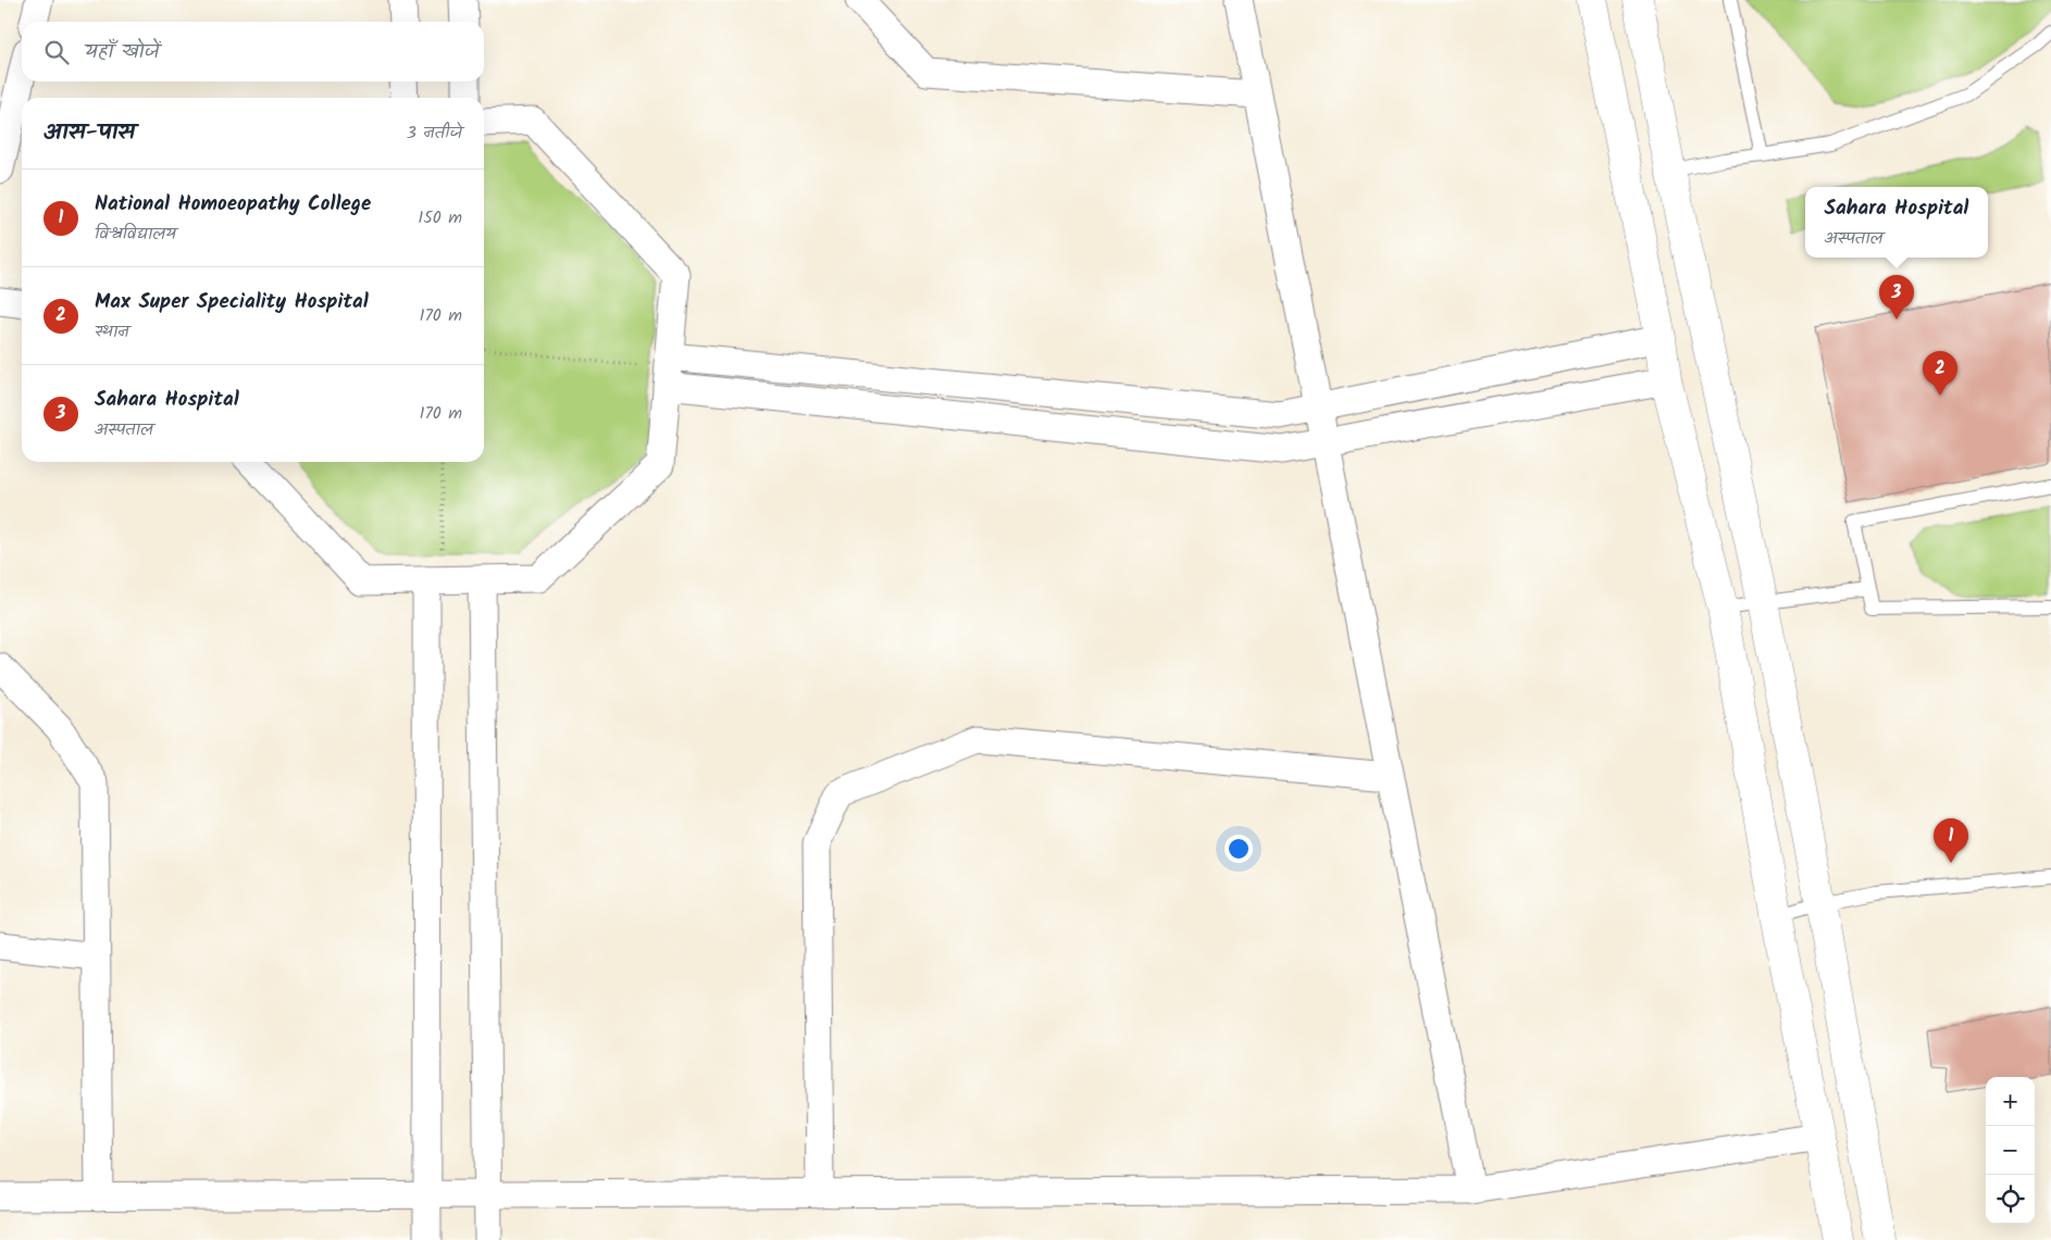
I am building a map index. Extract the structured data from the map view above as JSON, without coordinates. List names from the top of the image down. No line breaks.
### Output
{"page":{"search":"यहाँ खोजें","heading":["आस-पास","3 नतीजे"],"list":[{"mark":"1","name":"National Homoeopathy College","note":"विश्वविद्यालय","value":"150 m"},{"mark":"2","name":"Max Super Speciality Hospital","note":"स्थान","value":"170 m"},{"mark":"3","name":"Sahara Hospital","note":"अस्पताल","value":"170 m"}],"popup":["Sahara Hospital","अस्पताल"],"pins":["3","2","1"],"map_buttons":["+","−"]}}
